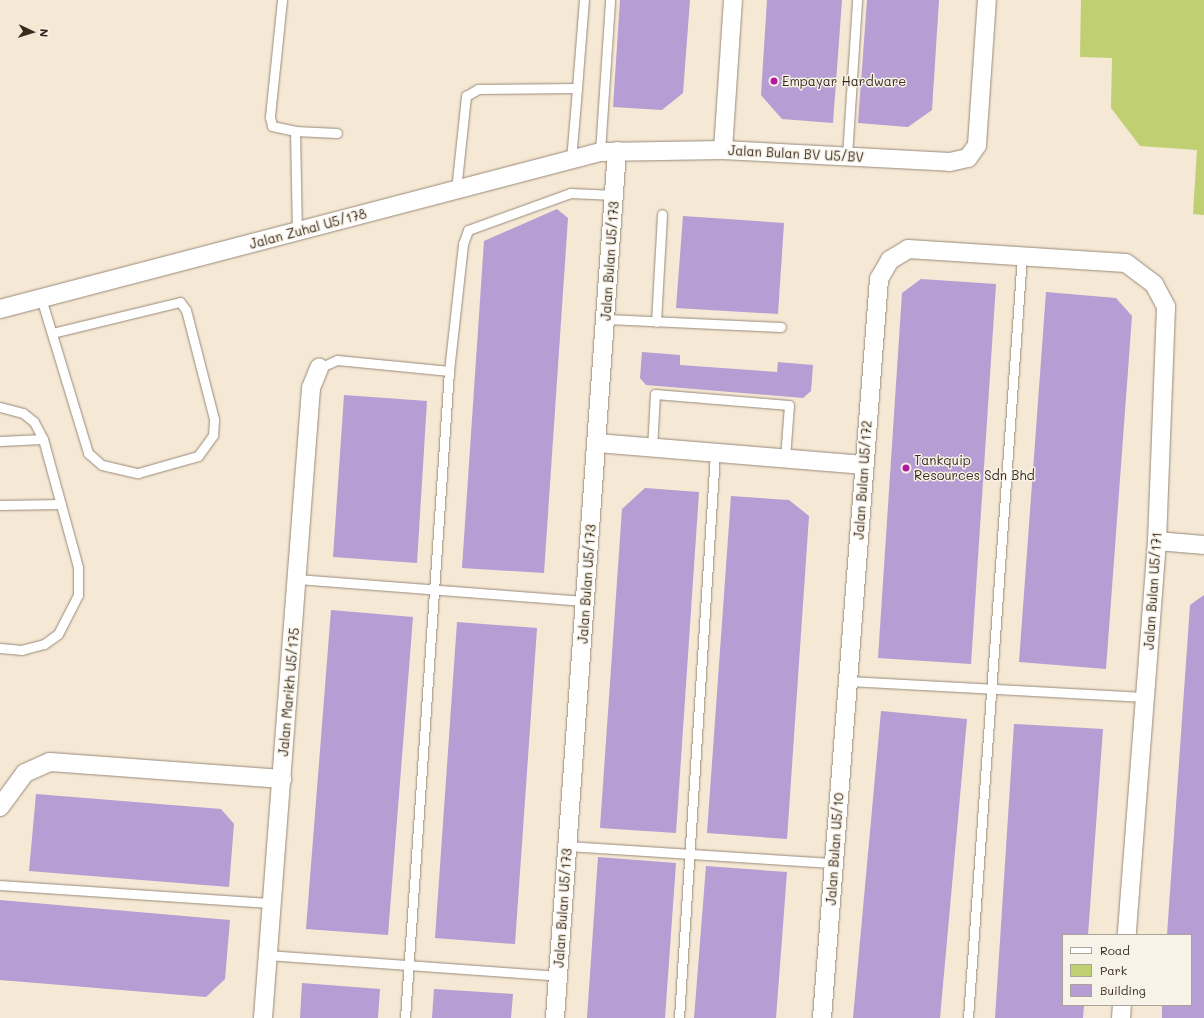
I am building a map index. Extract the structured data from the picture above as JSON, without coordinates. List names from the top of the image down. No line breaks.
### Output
{"streets":{"street":["Jalan Bulan BV U5/BV","Jalan Zuhal U5/178","Jalan Bulan U5/173","Jalan Bulan U5/172","Jalan Bulan U5/171","Jalan Marikh U5/175","Jalan Bulan U5/10"]},"crossings":[["Jalan Bulan BV U5/BV","Jalan Zuhal U5/178"],["Jalan Bulan BV U5/BV","Jalan Bulan U5/173"],["Jalan Zuhal U5/178","Jalan Bulan U5/173"],["Jalan Bulan U5/172","Jalan Bulan U5/171"],["Jalan Bulan U5/172","Jalan Bulan U5/10"]],"places":["Empayar Hardware","Tankquip Resources Sdn Bhd"],"legend":["Road","Park","Building"],"north":"right"}
